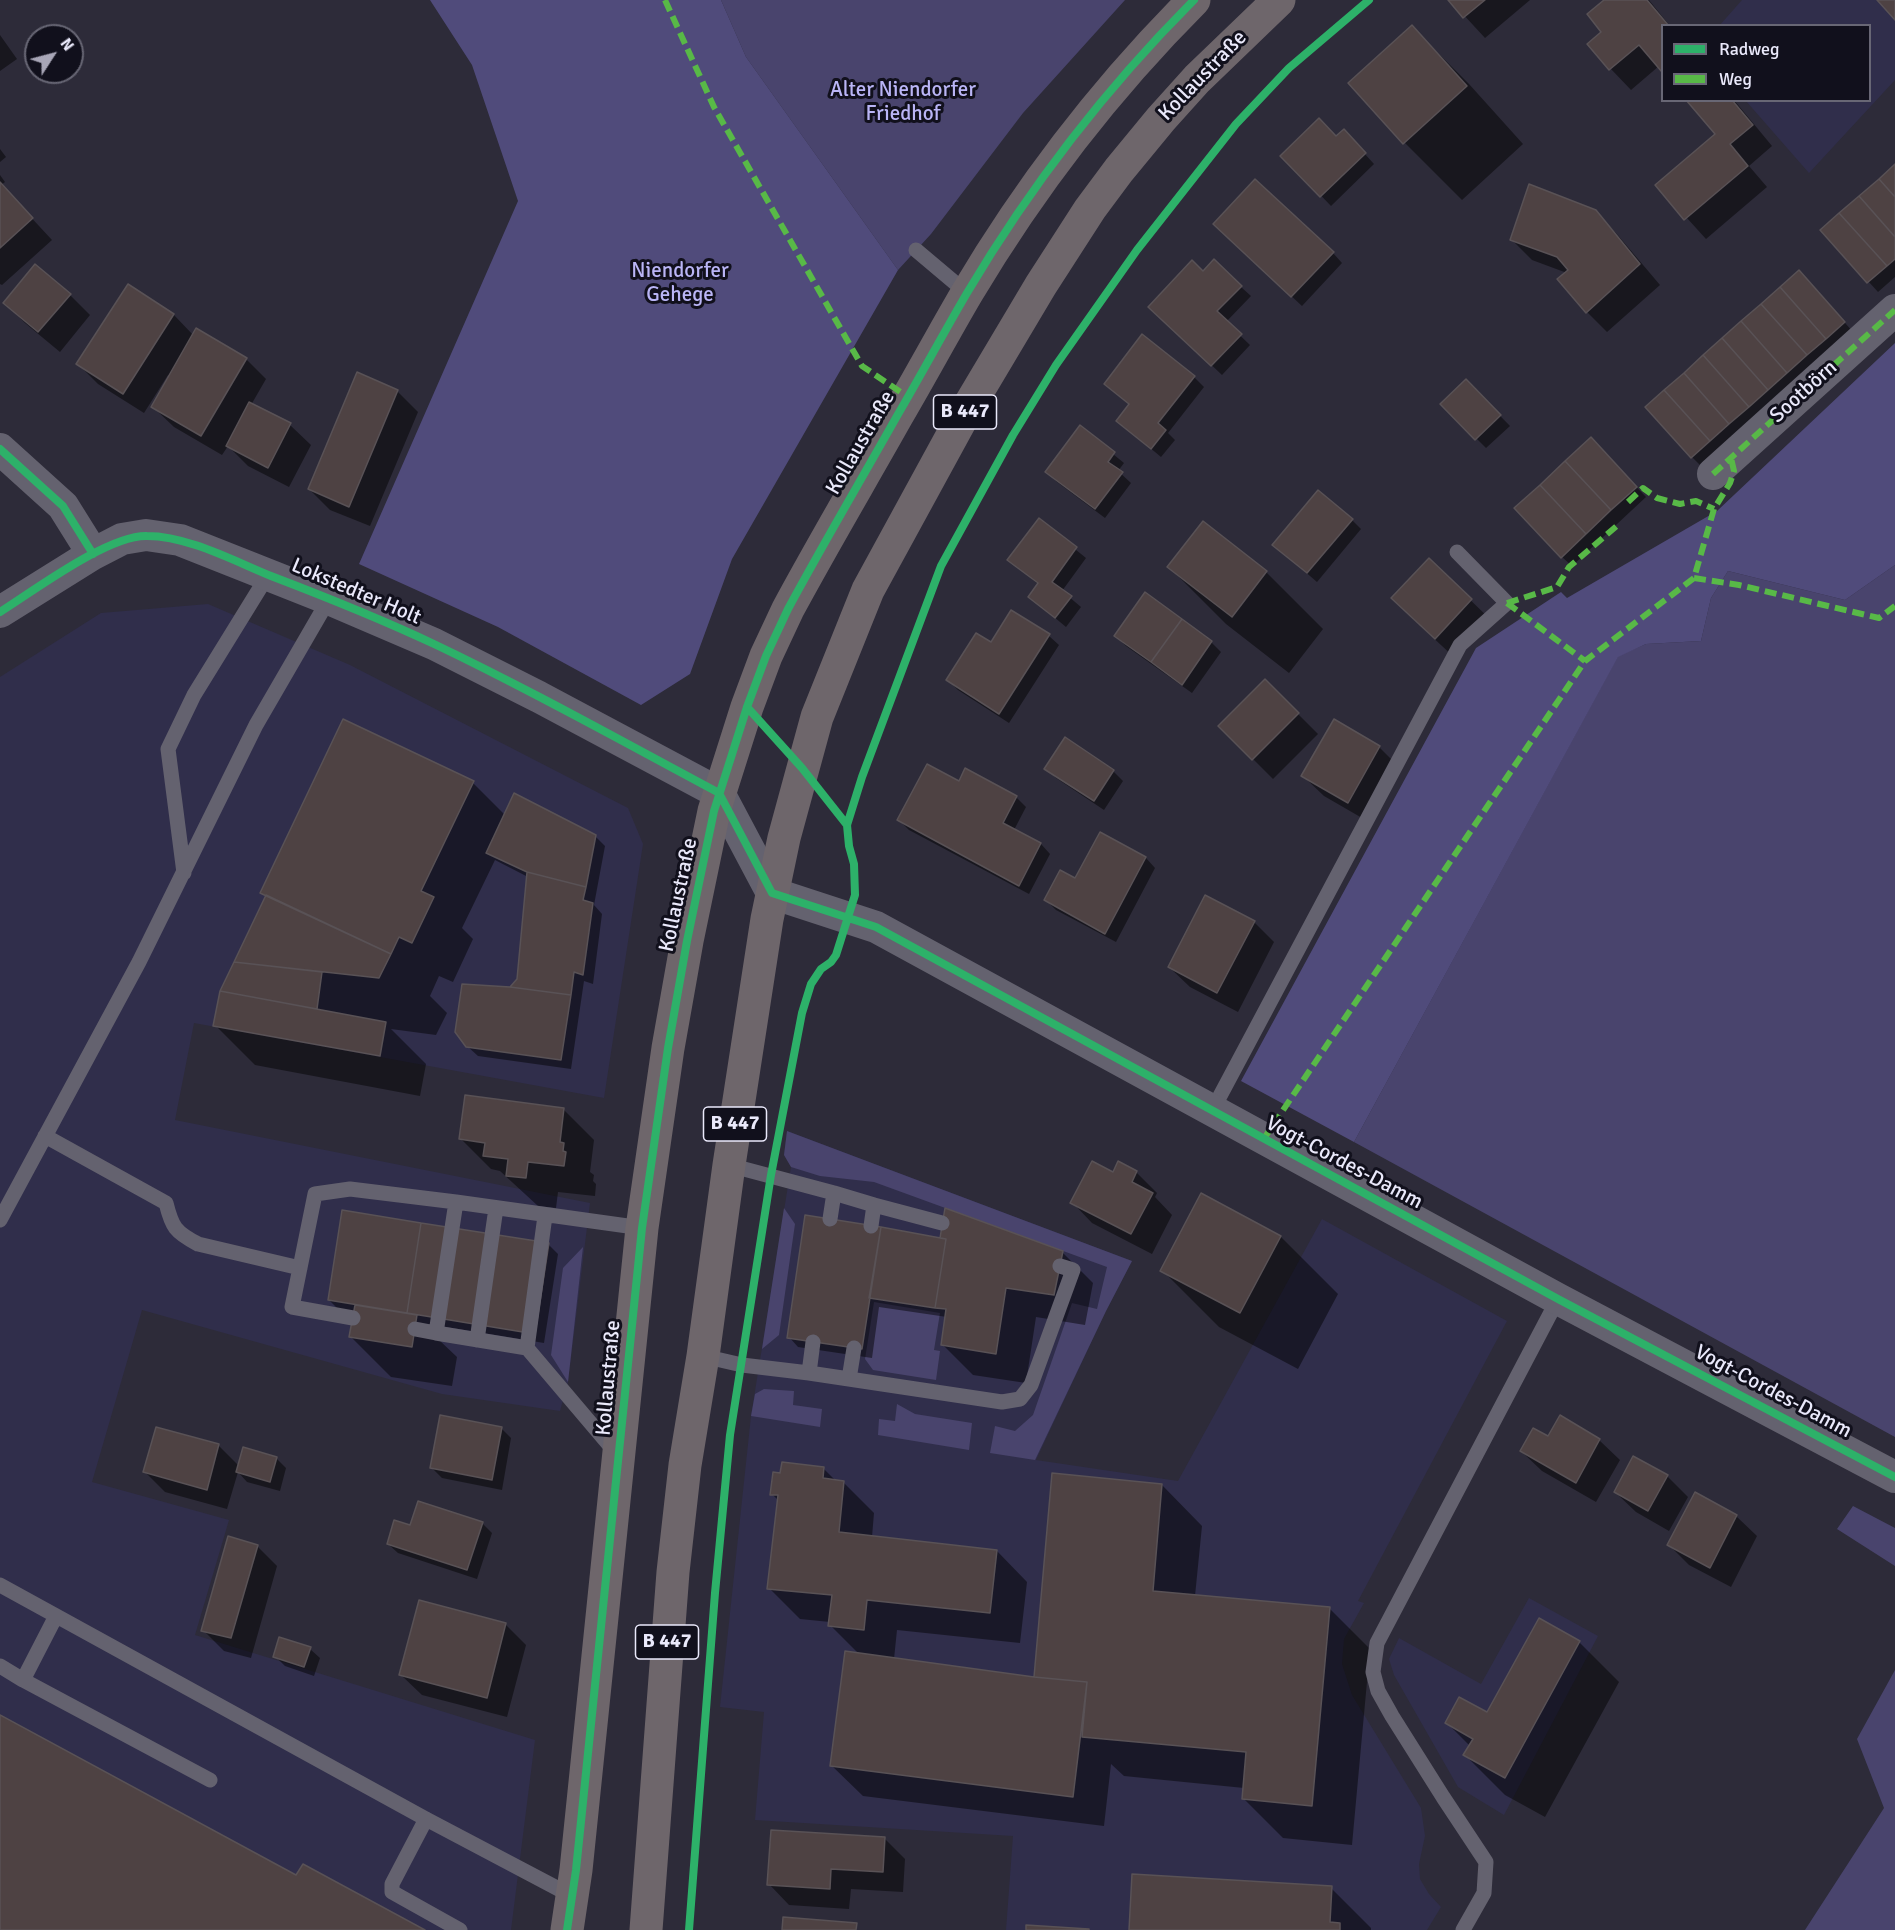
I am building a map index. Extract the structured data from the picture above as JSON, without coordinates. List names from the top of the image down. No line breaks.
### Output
{"streets":{"main road":["Kollaustraße","B 447"],"street":["Sootbörn","Lokstedter Holt","Vogt-Cordes-Damm"]},"crossings":[["Kollaustraße","Lokstedter Holt"],["Kollaustraße","Vogt-Cordes-Damm"]],"parks":["Alter Niendorfer Friedhof","Niendorfer Gehege"],"legend":["Radweg","Weg"],"north":"top right"}
